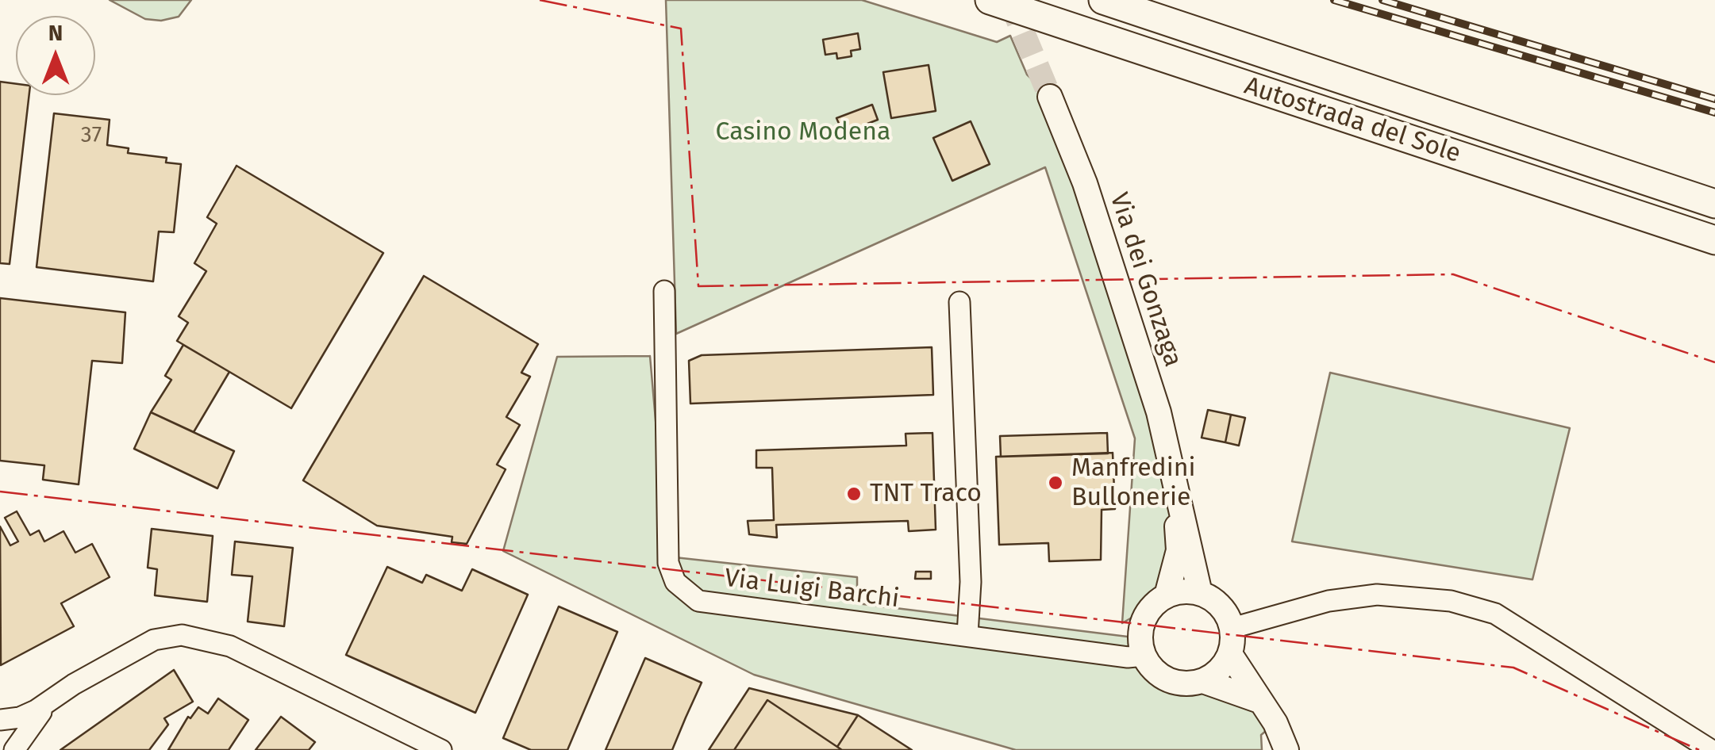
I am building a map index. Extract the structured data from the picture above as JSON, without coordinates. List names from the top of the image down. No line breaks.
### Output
{"streets":{"highway":["Autostrada del Sole"],"main road":["Via dei Gonzaga"],"street":["Via Luigi Barchi"]},"crossings":[["Via dei Gonzaga","Via Luigi Barchi"]],"parks":["Casino Modena"],"places":["Manfredini Bullonerie","TNT Traco"],"house_numbers":["37"],"north":"top"}
